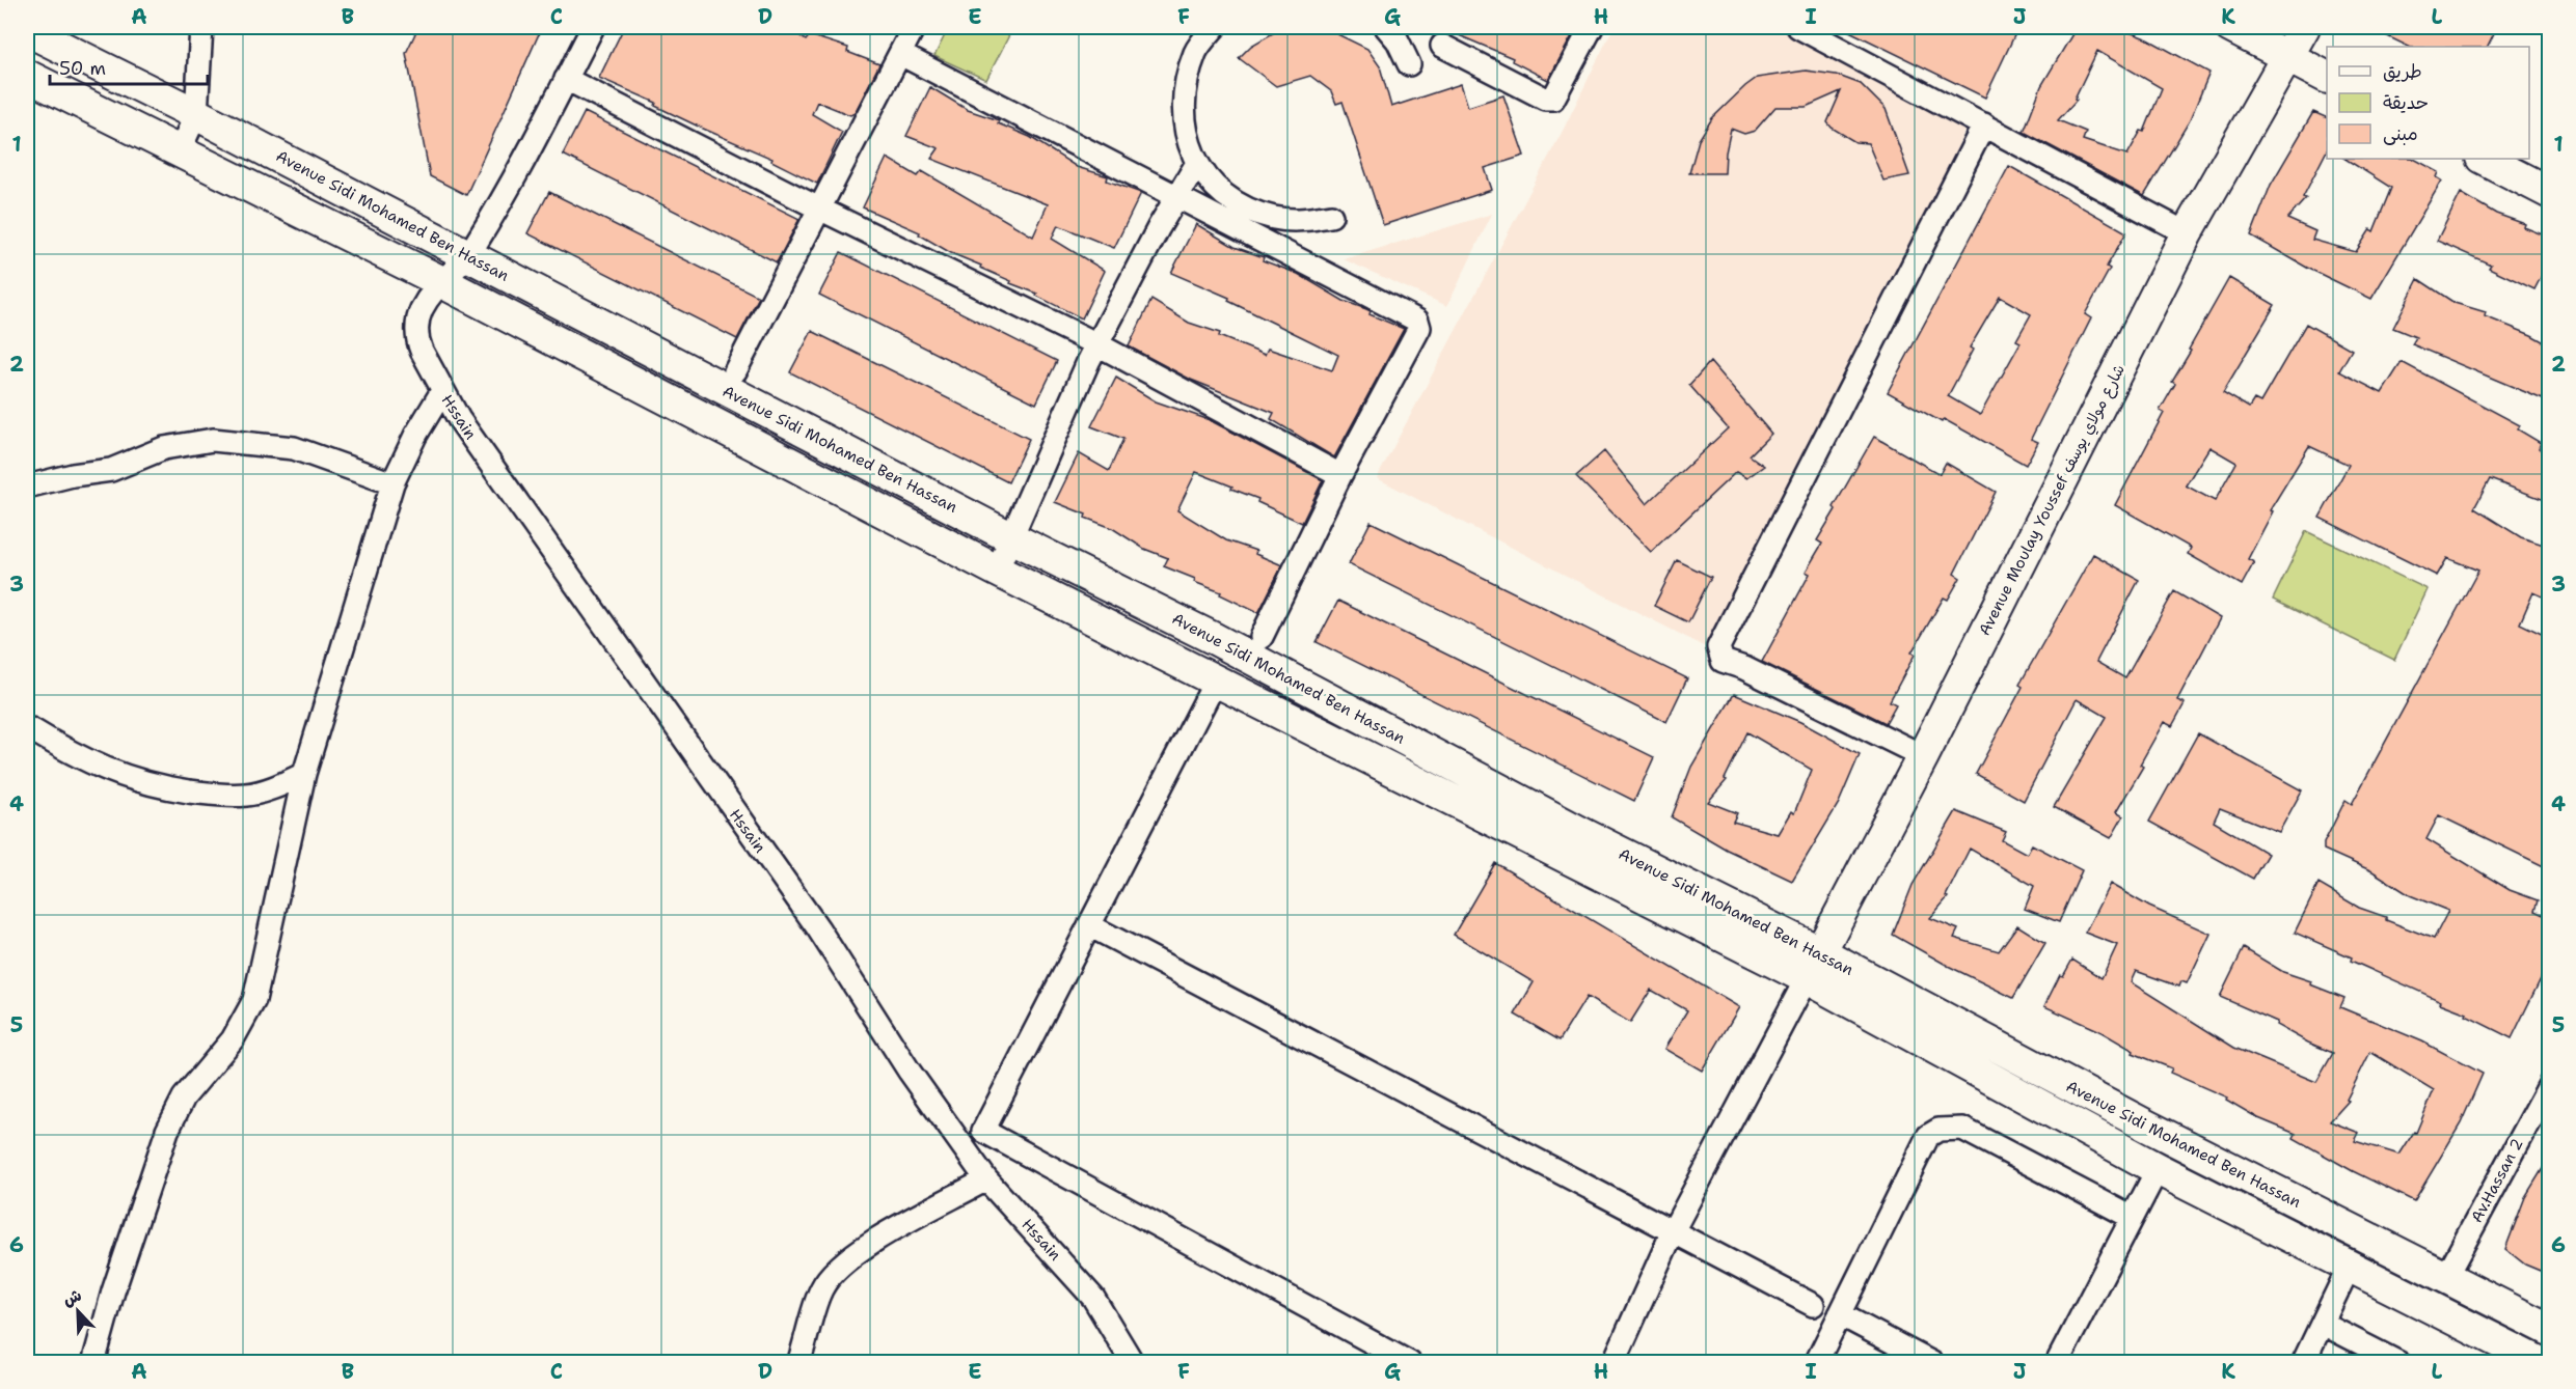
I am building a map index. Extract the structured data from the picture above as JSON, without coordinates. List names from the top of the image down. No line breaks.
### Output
{"streets":{"street":["Avenue Sidi Mohamed Ben Hassan","Hssain","Avenue Moulay Youssef شارع مولاي يوسف","Av.Hassan 2"]},"crossings":[["Avenue Sidi Mohamed Ben Hassan","Hssain"],["Avenue Sidi Mohamed Ben Hassan","Avenue Moulay Youssef شارع مولاي يوسف"],["Avenue Sidi Mohamed Ben Hassan","Av.Hassan 2"]],"legend":["طريق","حديقة","مبنى"],"scale_bar":"50 m","north":"top left","grid":{"columns":["A","B","C","D","E","F","G","H","I","J","K","L"],"rows":["1","2","3","4","5","6"]}}
